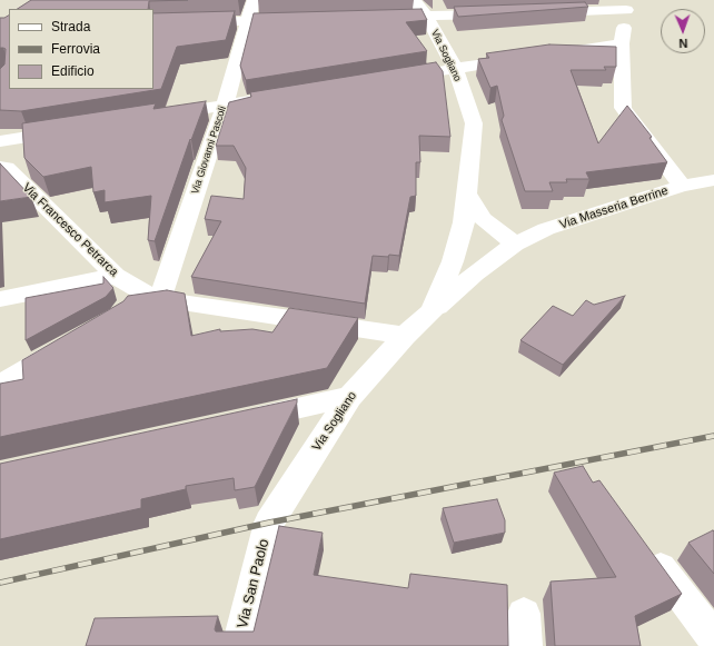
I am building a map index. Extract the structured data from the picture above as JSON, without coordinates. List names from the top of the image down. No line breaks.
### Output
{"streets":{"street":["Via Sogliano","Via Giovanni Pascoli","Via Masseria Berrine","Via Francesco Petrarca","Via San Paolo"]},"crossings":[["Via Sogliano","Via Masseria Berrine"],["Via Sogliano","Via Francesco Petrarca"],["Via Sogliano","Via San Paolo"],["Via Giovanni Pascoli","Via Francesco Petrarca"]],"legend":["Strada","Ferrovia","Edificio"],"north":"bottom"}
